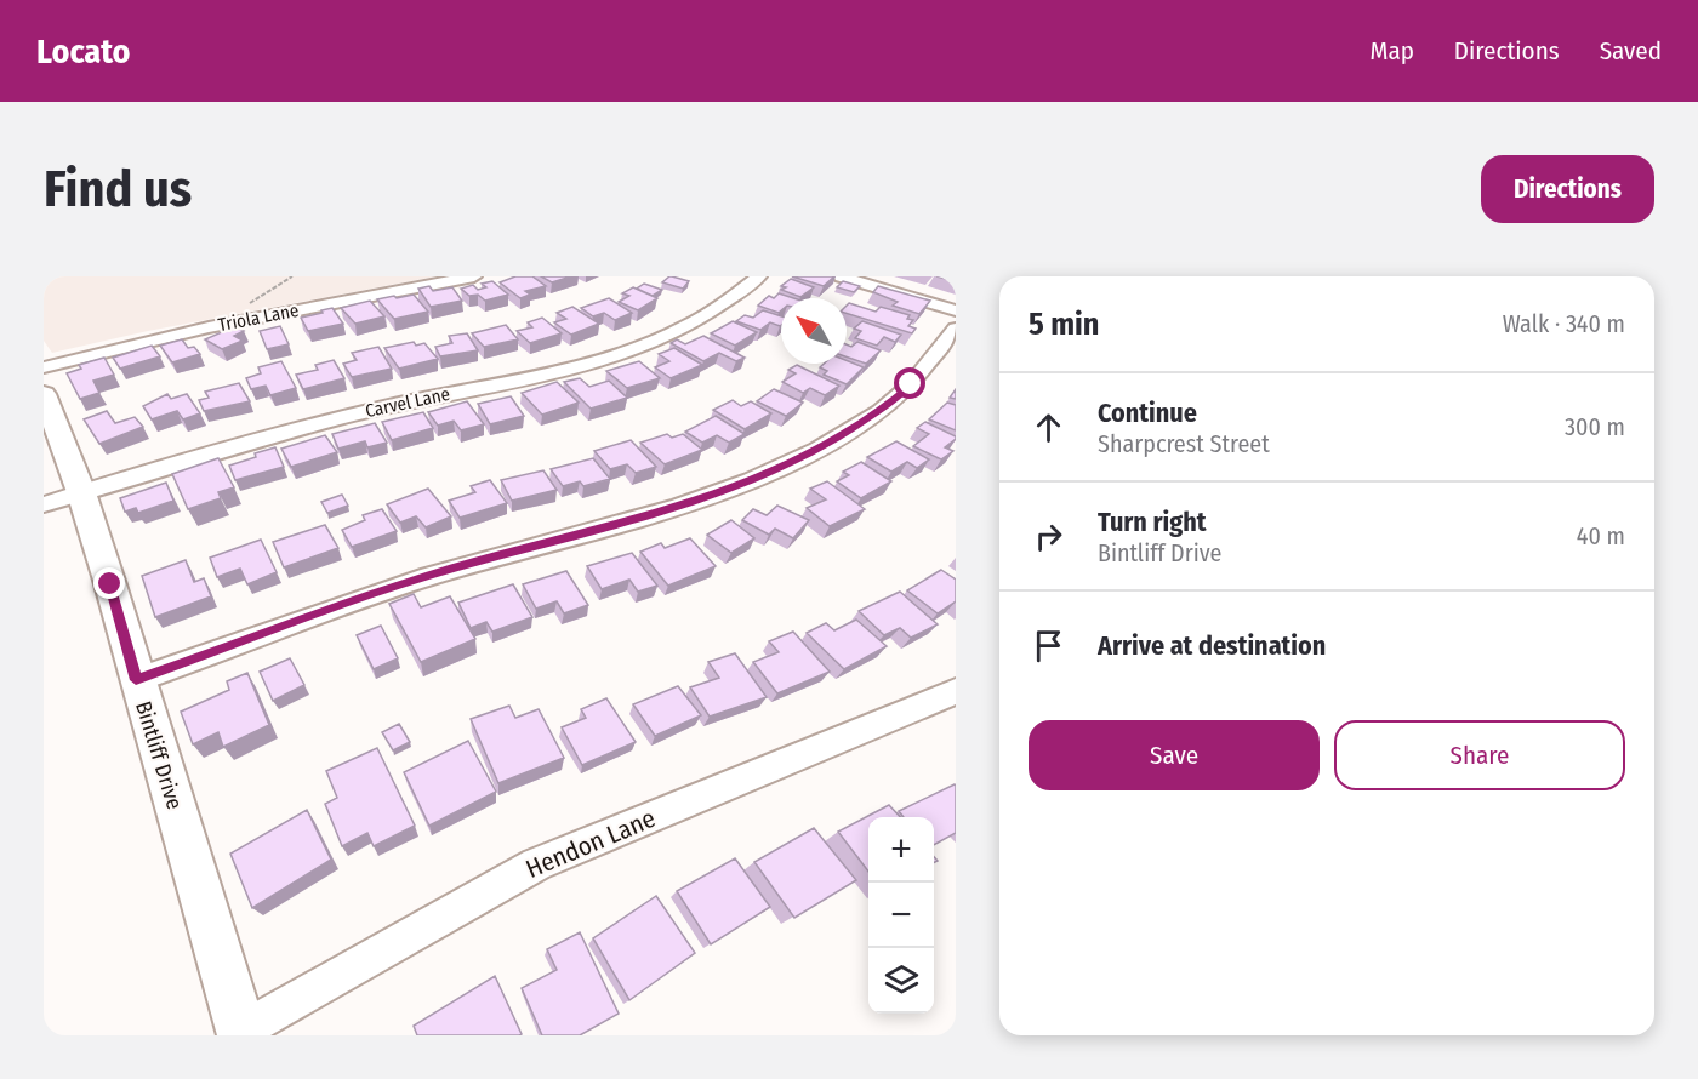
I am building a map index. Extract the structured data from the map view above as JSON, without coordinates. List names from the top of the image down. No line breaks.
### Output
{"streets":{"street":["Triola Lane","Carvel Lane","Bintliff Drive","Hendon Lane"]},"crossings":[["Carvel Lane","Bintliff Drive"],["Bintliff Drive","Hendon Lane"]],"north":"top left","page":{"header":"Locato","nav":["Map","Directions","Saved"],"buttons":["Directions",["Save","Share"]],"title":"Find us","heading":["5 min","Walk · 340 m"],"list":[["Continue","Sharpcrest Street","300 m"],["Turn right","Bintliff Drive","40 m"],"Arrive at destination"],"map_buttons":["+","−"]}}
